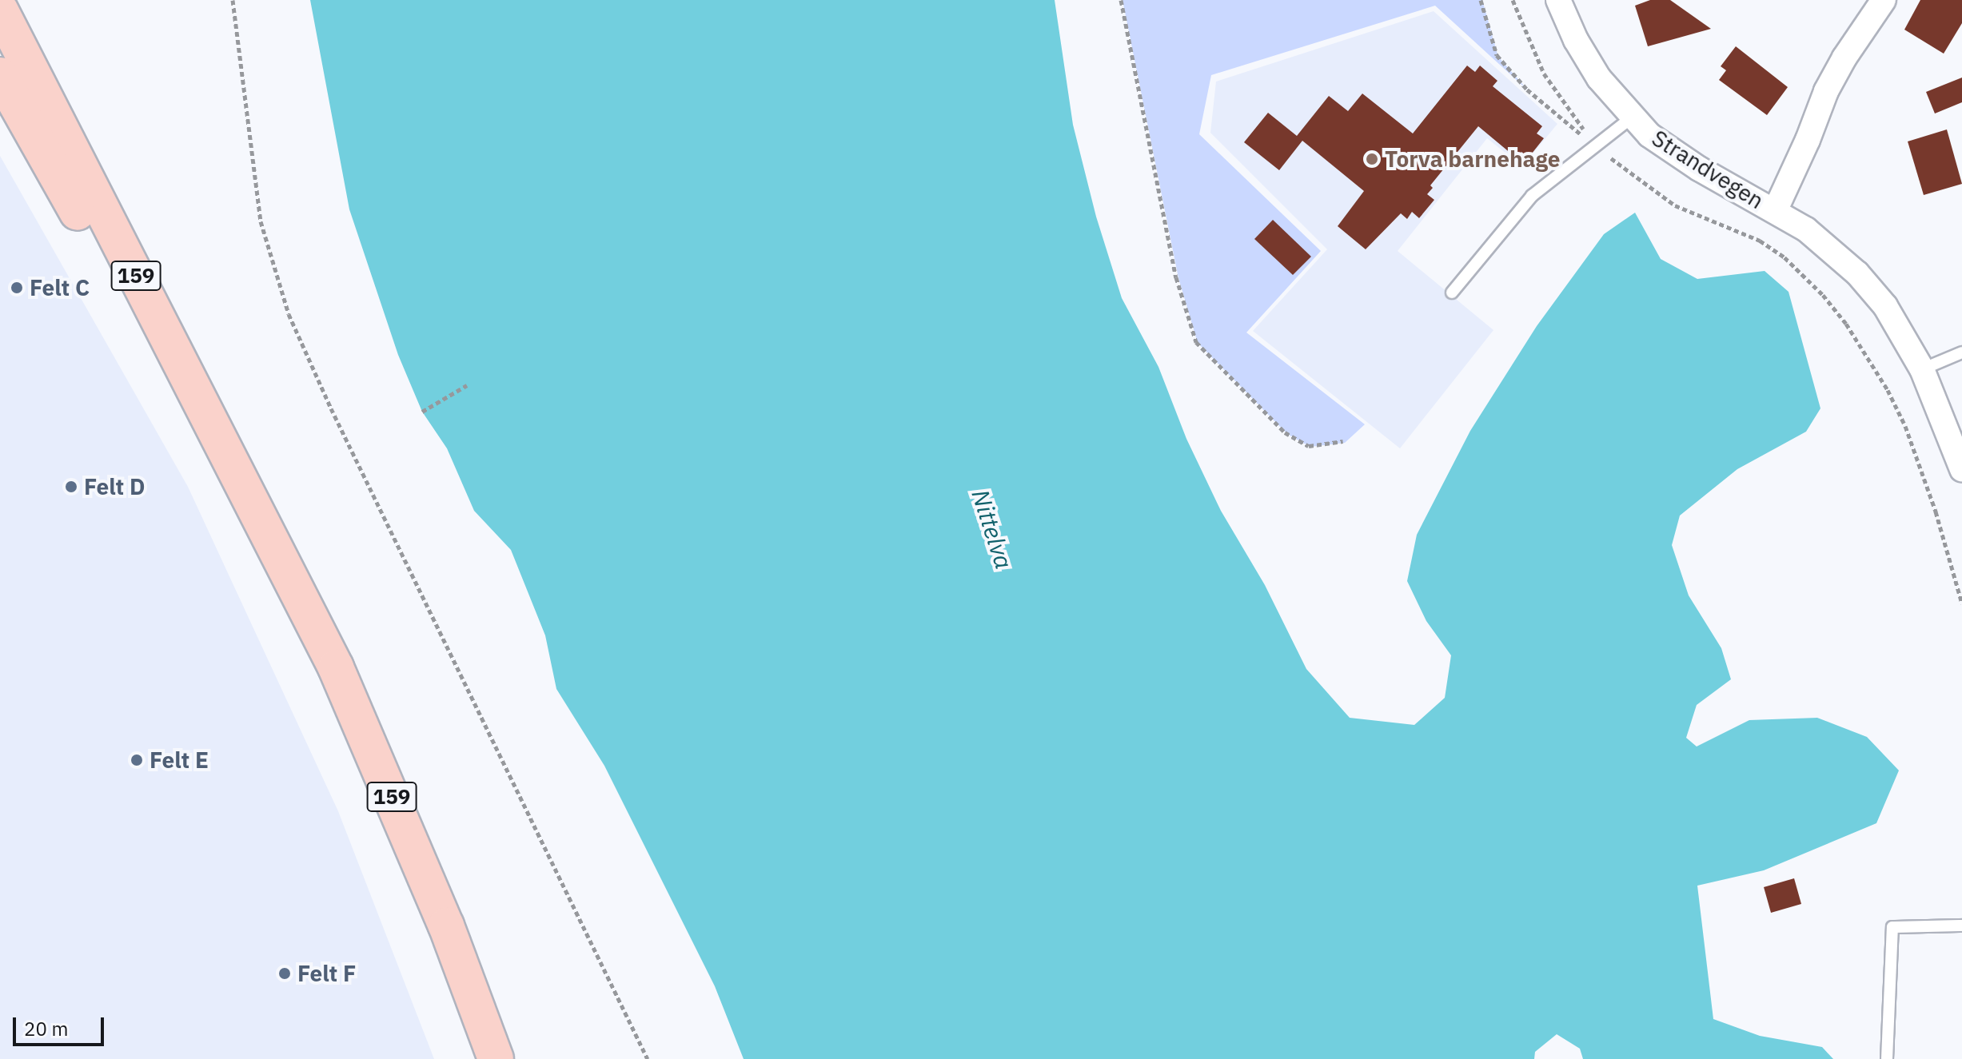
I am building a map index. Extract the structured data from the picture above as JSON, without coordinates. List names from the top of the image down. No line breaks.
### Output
{"streets":{"highway":["159"],"street":["Strandvegen"]},"water":["Nittelva"],"places":["Torva barnehage","Felt C","Felt D","Felt E","Felt F"],"scale_bar":"20 m"}
